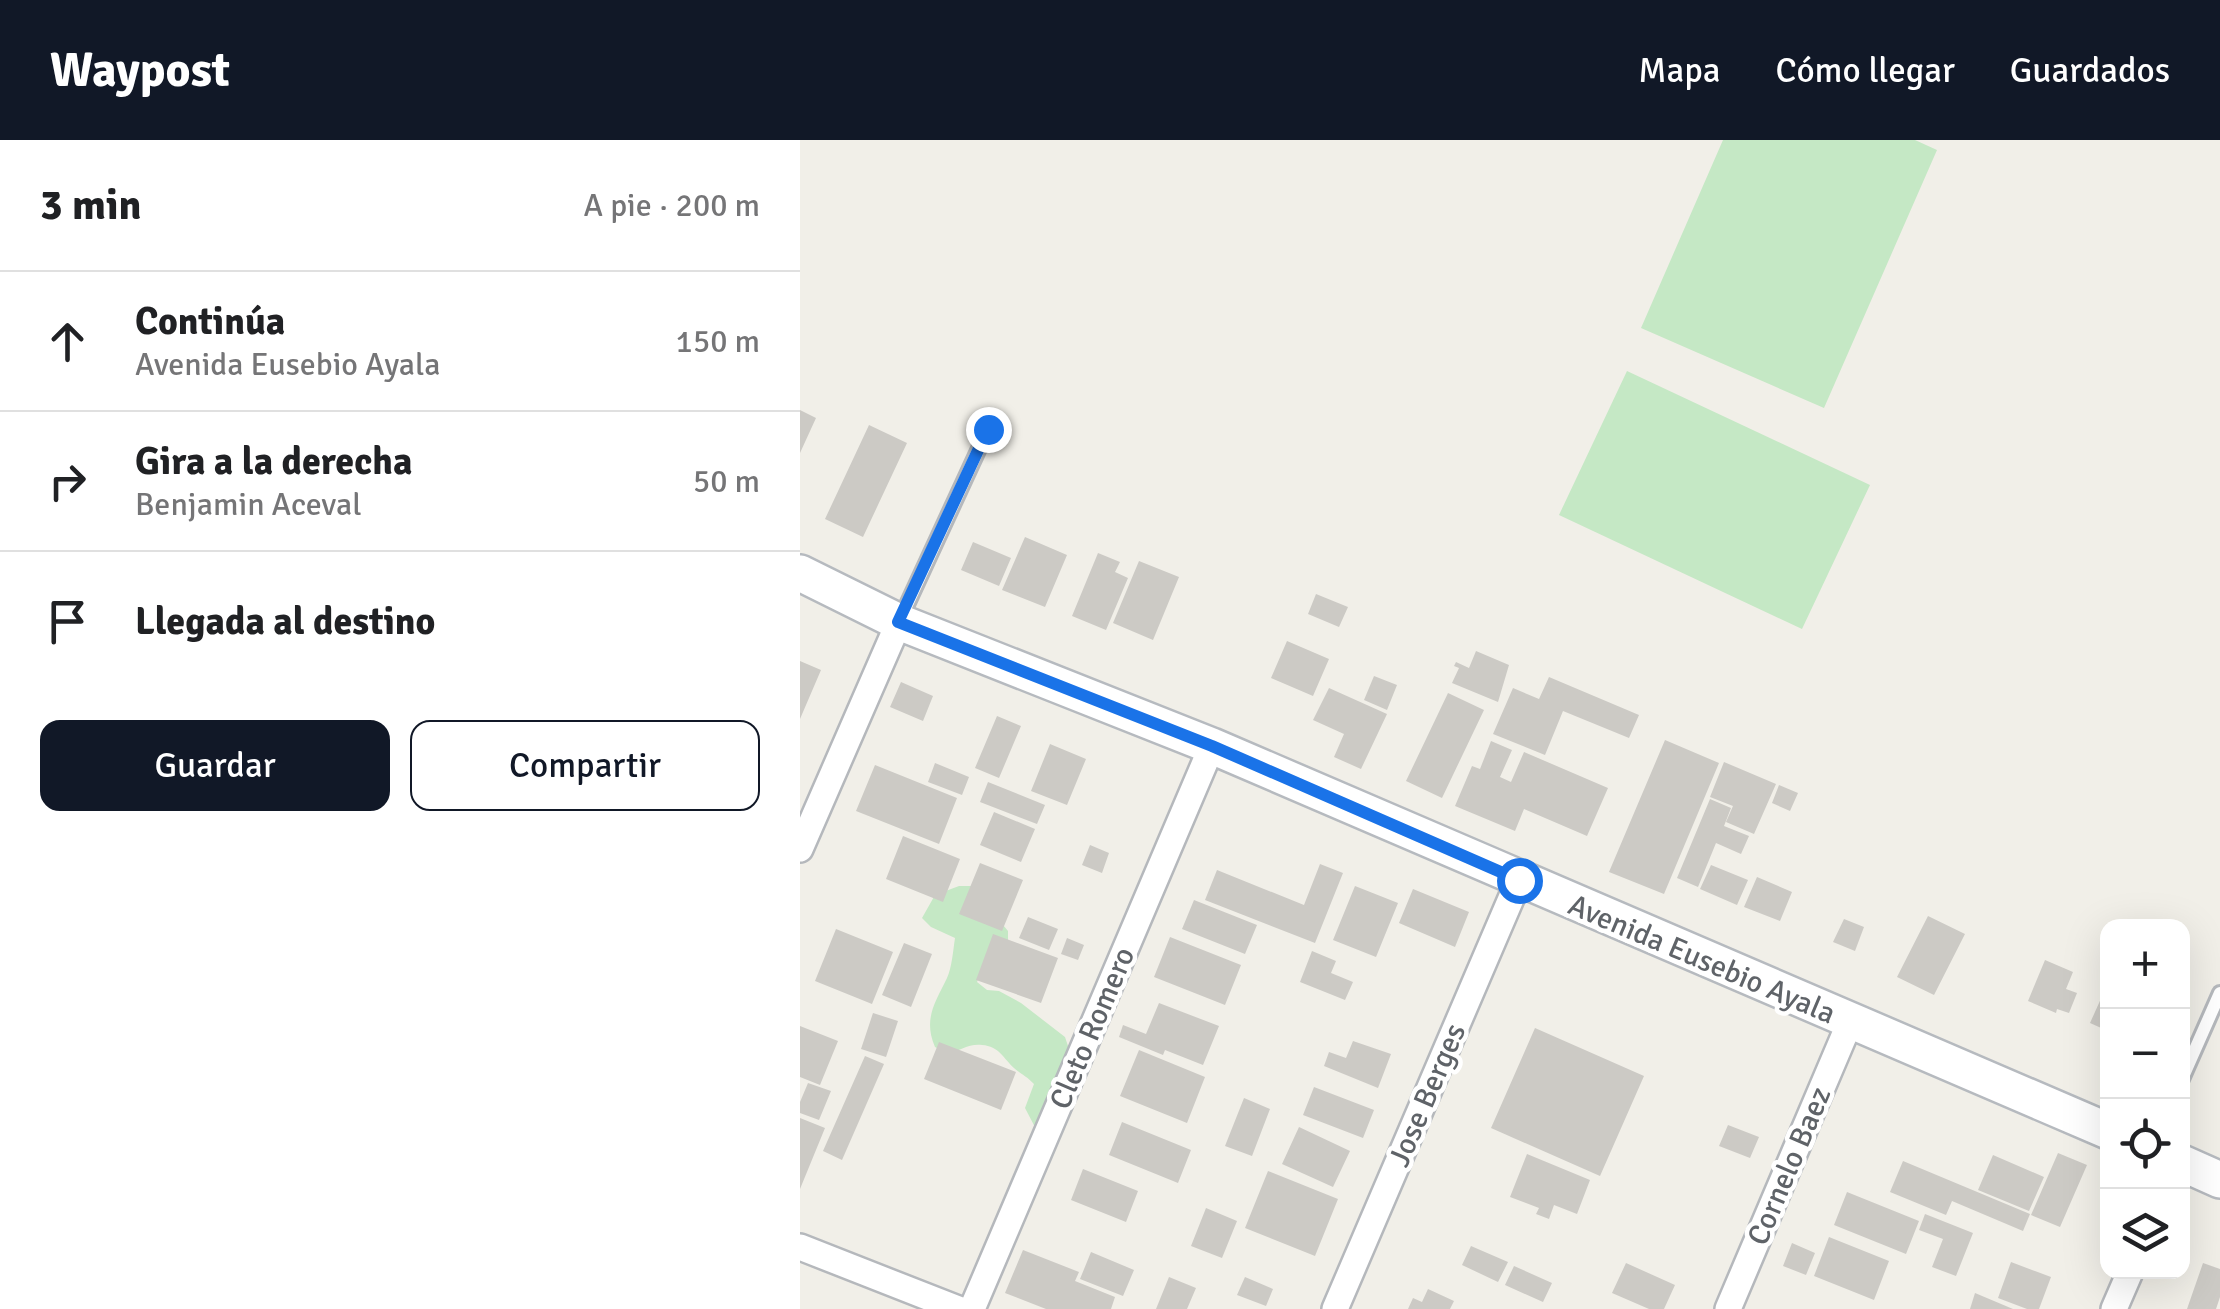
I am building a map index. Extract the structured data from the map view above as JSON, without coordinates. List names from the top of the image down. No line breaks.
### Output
{"streets":{"street":["Avenida Eusebio Ayala","Cleto Romero","Jose Berges","Cornelo Baez"]},"crossings":[["Avenida Eusebio Ayala","Cleto Romero"],["Avenida Eusebio Ayala","Jose Berges"],["Avenida Eusebio Ayala","Cornelo Baez"]],"page":{"header":"Waypost","nav":["Mapa","Cómo llegar","Guardados"],"heading":["3 min","A pie · 200 m"],"list":[["Continúa","Avenida Eusebio Ayala","150 m"],["Gira a la derecha","Benjamin Aceval","50 m"],"Llegada al destino"],"buttons":["Guardar","Compartir"],"map_buttons":["+","−"]}}
